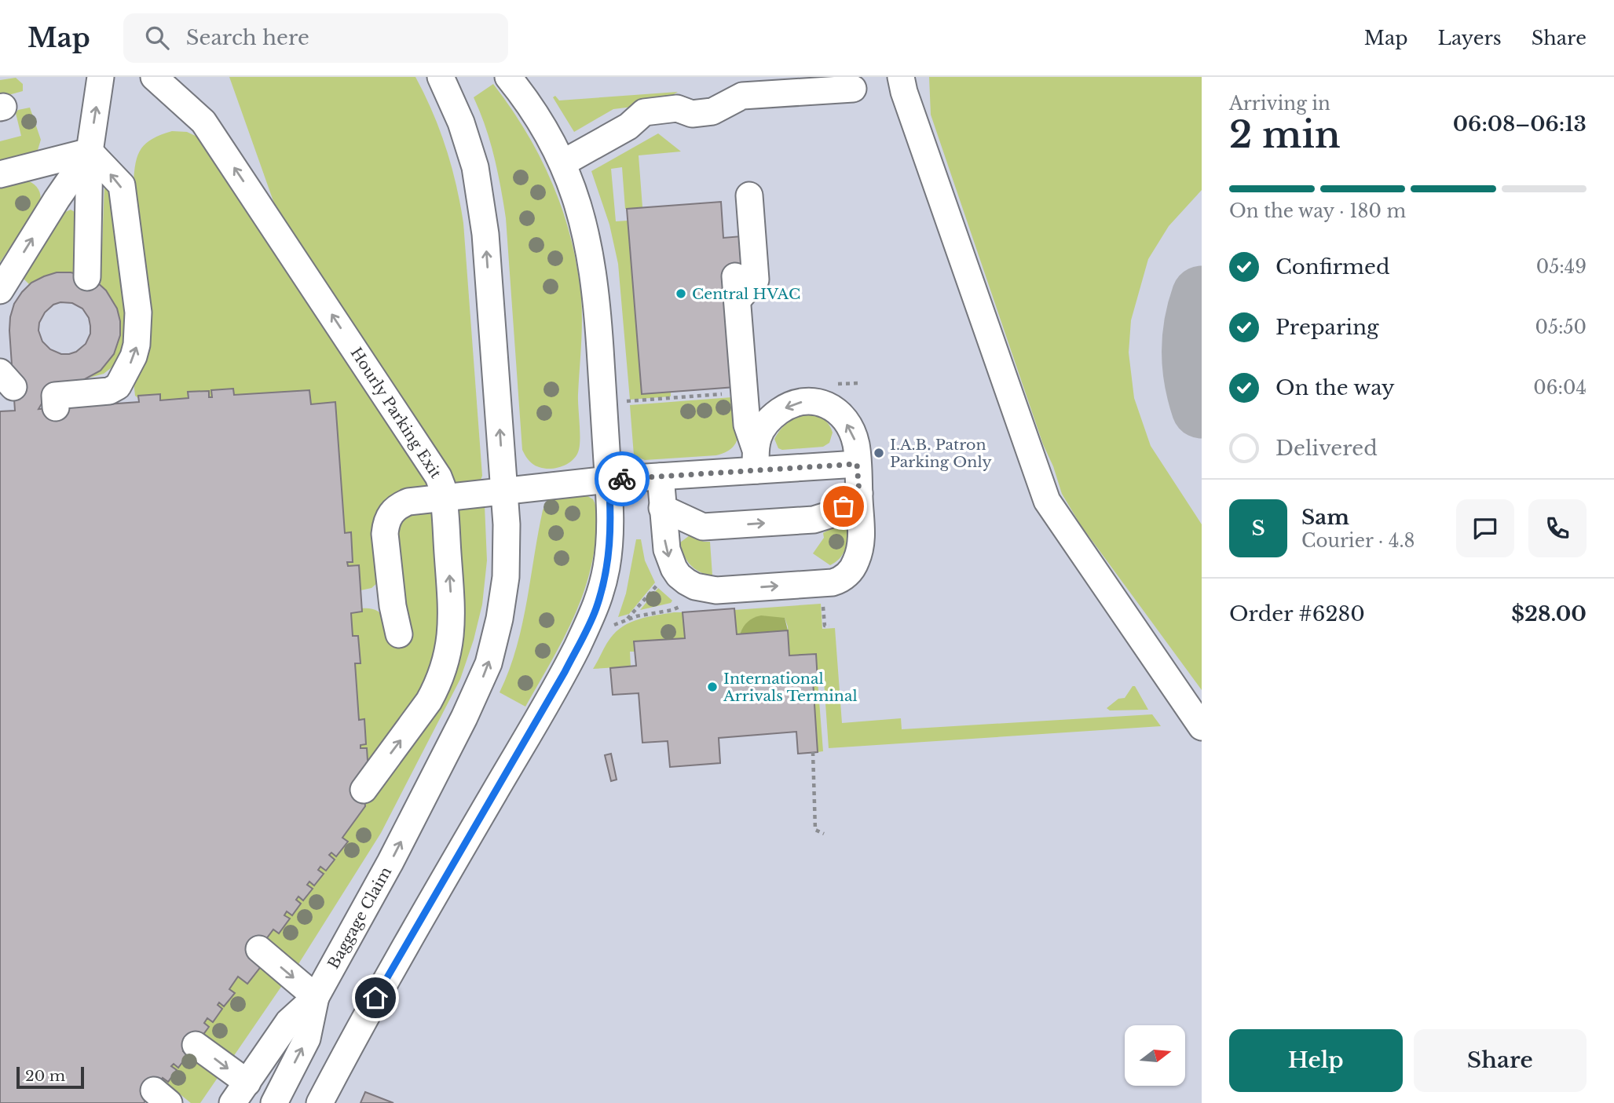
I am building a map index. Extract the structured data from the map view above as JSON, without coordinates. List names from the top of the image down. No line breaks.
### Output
{"streets":{"street":["Hourly Parking Exit","Baggage Claim"]},"places":["Central HVAC","I.A.B. Patron Parking Only","International Arrivals Terminal"],"scale_bar":"20 m","north":"right","page":{"header":"Map","search":"Search here","nav":["Map","Layers","Share"],"heading":["2 min","Arriving in","06:08–06:13"],"panel":["Sam","Courier · 4.8","Order #6280","$28.00"],"bar":"On the way · 180 m","list":[["Confirmed","05:49"],["Preparing","05:50"],["On the way","06:04"],"Delivered"],"round":"S","buttons":["Help","Share"],"scale":"20 m"}}
